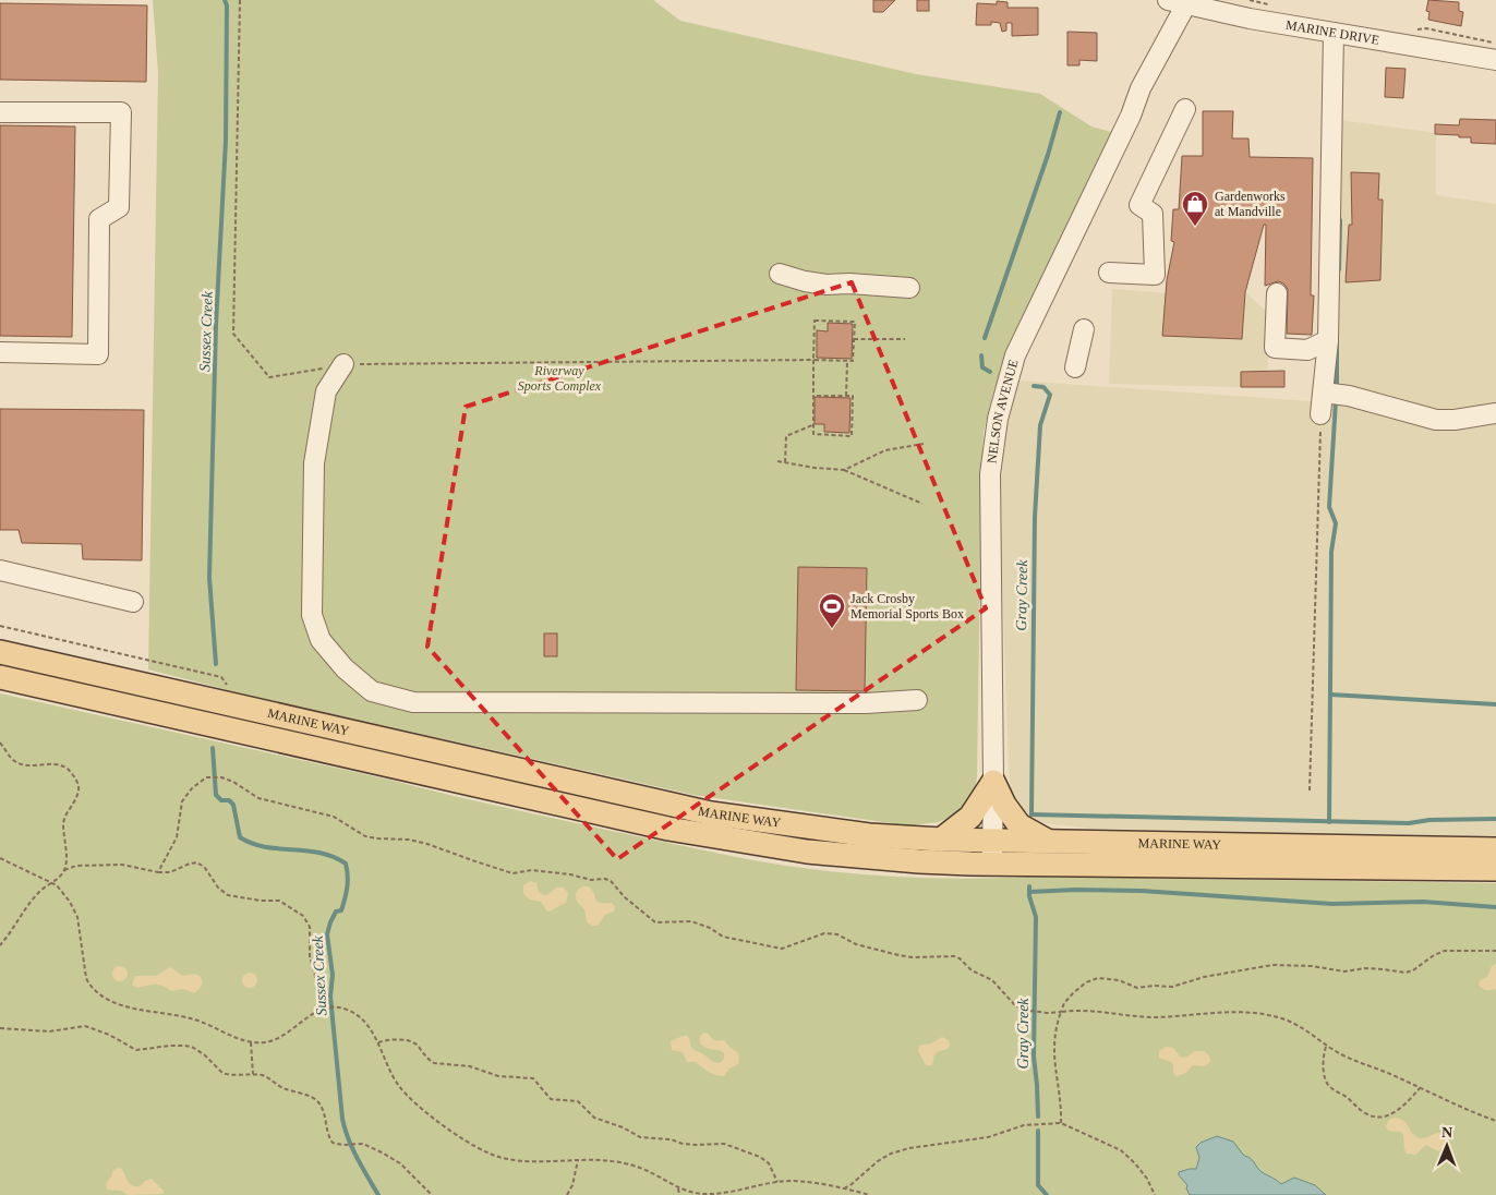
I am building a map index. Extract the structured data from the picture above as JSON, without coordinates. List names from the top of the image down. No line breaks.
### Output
{"streets":{"main road":["MARINE WAY"],"street":["MARINE DRIVE","NELSON AVENUE"]},"crossings":[["MARINE DRIVE","NELSON AVENUE"],["NELSON AVENUE","MARINE WAY"]],"water":["Sussex Creek","Gray Creek"],"parks":["Riverway Sports Complex"],"places":{"shop":["Gardenworks at Mandville"],"sports":["Jack Crosby Memorial Sports Box"]},"north":"top"}
